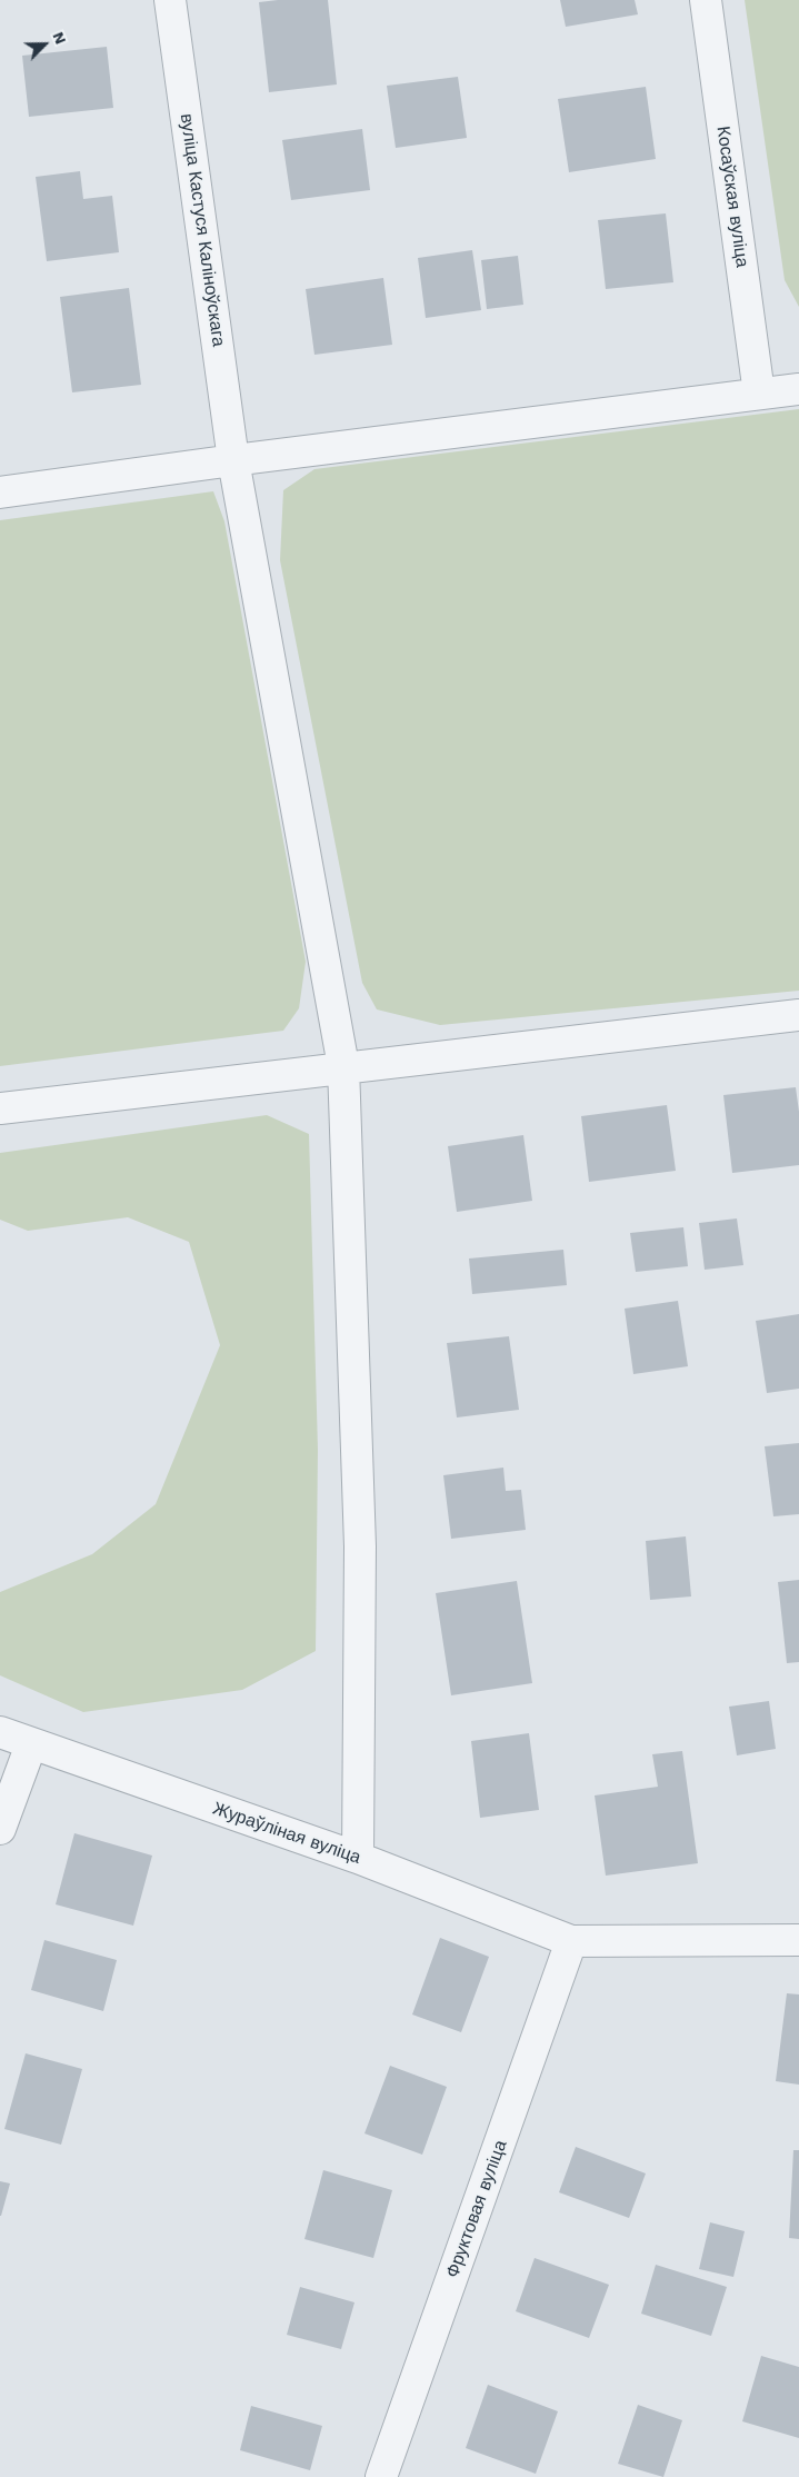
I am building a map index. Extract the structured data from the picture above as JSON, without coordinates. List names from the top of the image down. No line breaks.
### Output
{"streets":{"street":["Косаўская вуліца","вуліца Кастуся Каліноўскага","Жураўліная вуліца","Фруктовая вуліца"]},"crossings":[["вуліца Кастуся Каліноўскага","Жураўліная вуліца"],["Жураўліная вуліца","Фруктовая вуліца"]],"north":"top right"}
